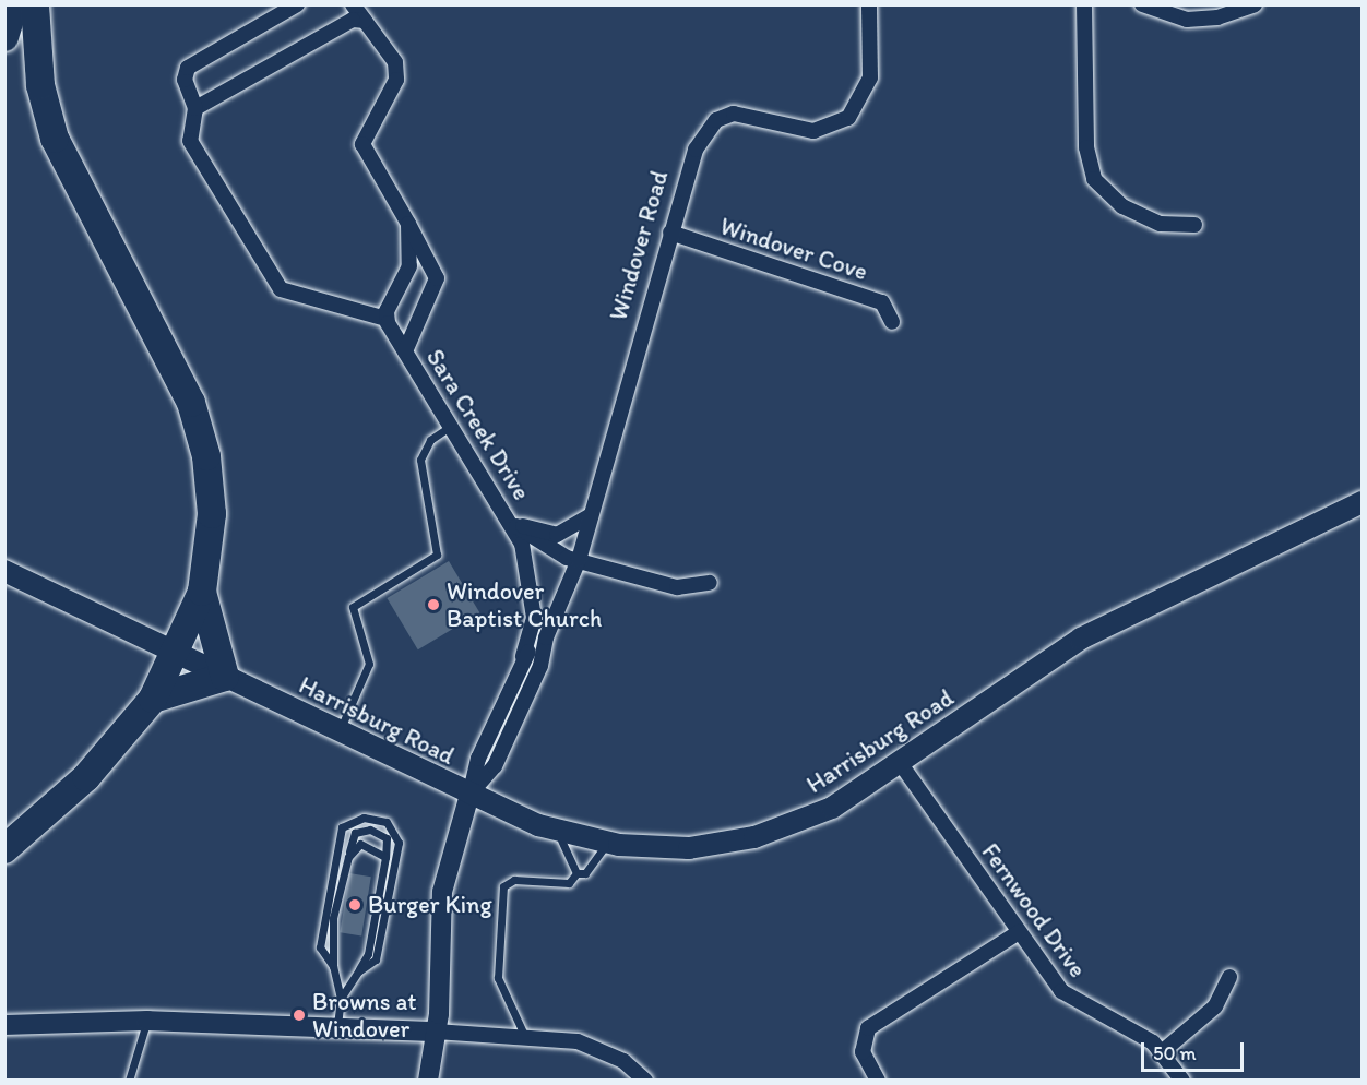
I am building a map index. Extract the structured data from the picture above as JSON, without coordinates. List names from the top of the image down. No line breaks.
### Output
{"streets":{"main road":["Harrisburg Road"],"street":["Windover Road","Windover Cove","Sara Creek Drive","Fernwood Drive"]},"crossings":[["Windover Road","Windover Cove"],["Windover Road","Sara Creek Drive"],["Windover Road","Harrisburg Road"],["Harrisburg Road","Fernwood Drive"]],"places":["Windover Baptist Church","Burger King","Browns at Windover"],"scale_bar":"50 m"}
